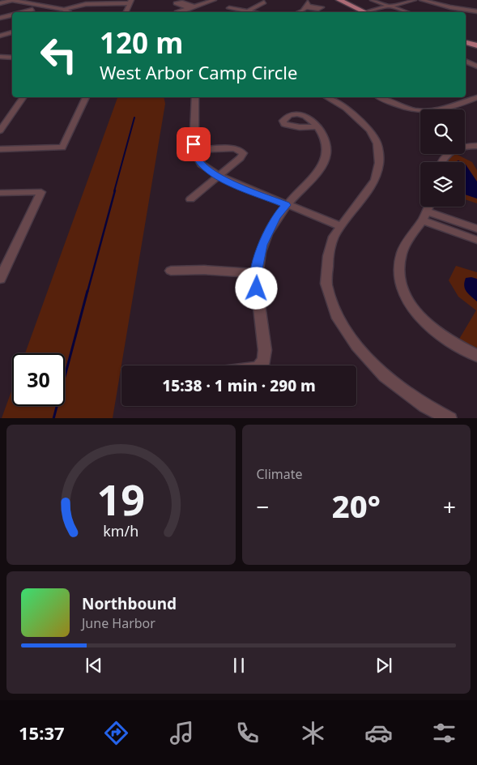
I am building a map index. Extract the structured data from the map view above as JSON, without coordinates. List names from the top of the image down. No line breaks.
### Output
{"page":{"turn":["120 m","West Arbor Camp Circle"],"limit":"30","trip":"15:38 · 1 min · 290 m","tile":"Climate","heat":["−","20°","+"],"song":["Northbound","June Harbor"],"tabs":"15:37","gauge":["19","km/h"]}}
